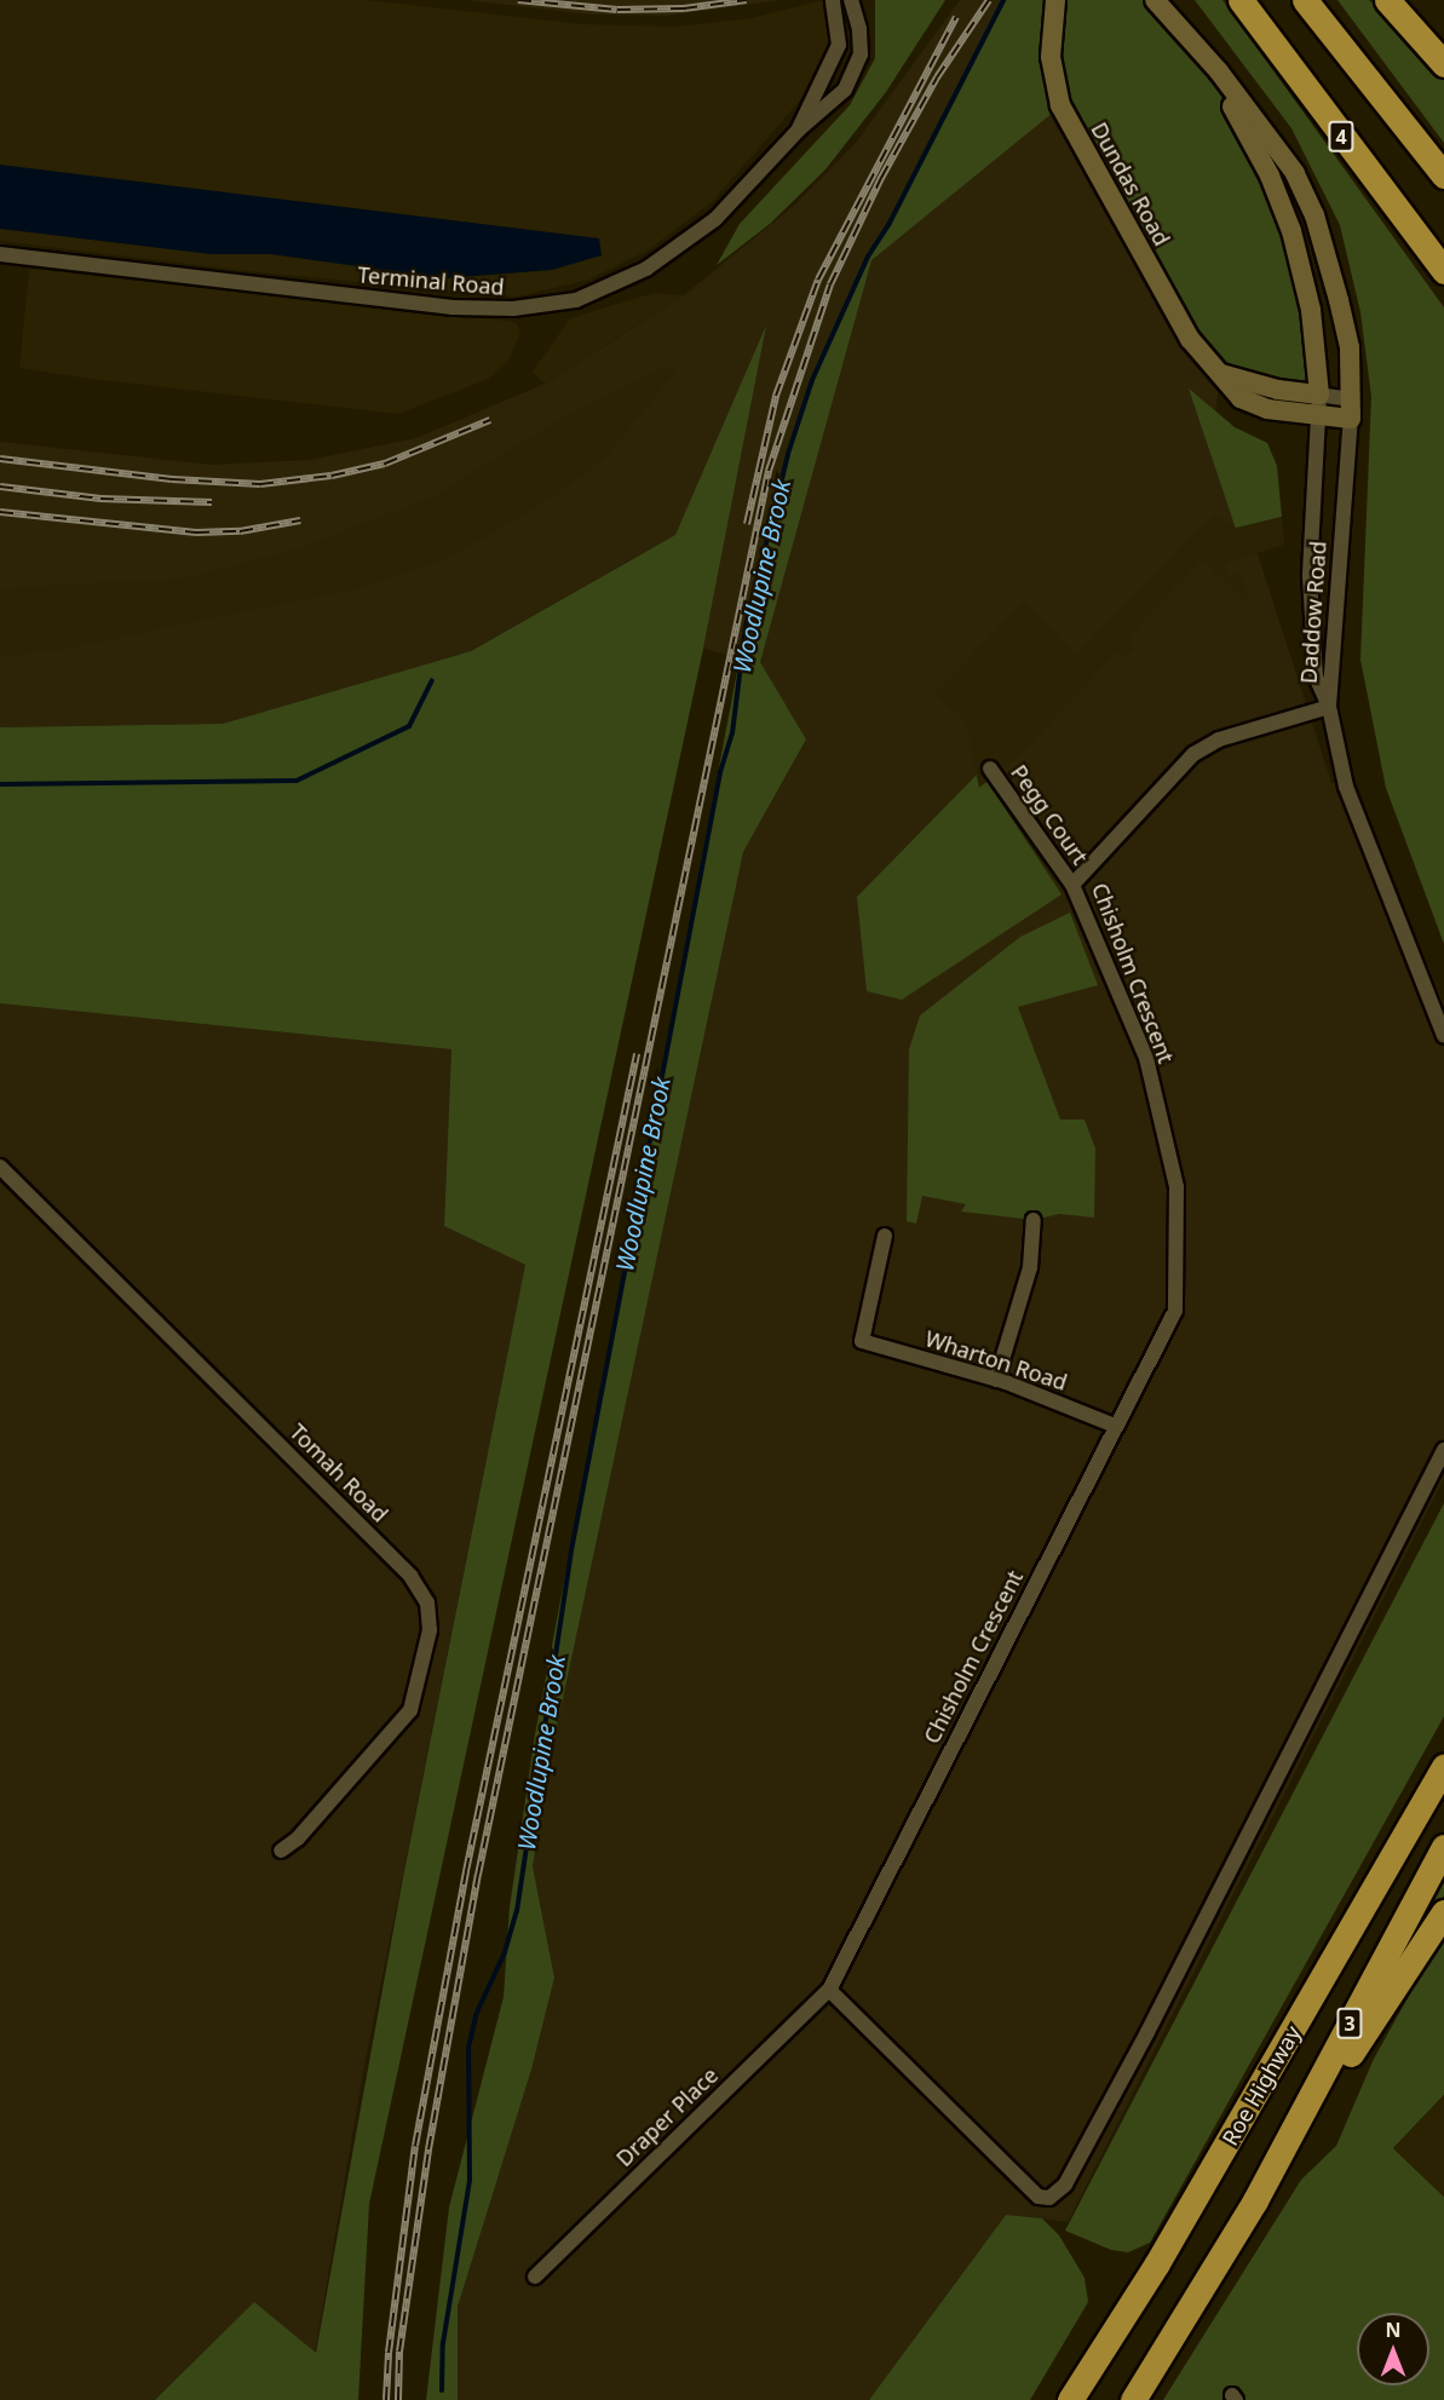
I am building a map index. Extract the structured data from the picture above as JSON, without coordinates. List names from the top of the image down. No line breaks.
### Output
{"streets":{"highway":["4","3","Roe Highway"],"main road":["Dundas Road","Daddow Road"],"street":["Terminal Road","Pegg Court","Chisholm Crescent","Wharton Road","Tomah Road","Draper Place"]},"crossings":[["Dundas Road","Daddow Road"],["Daddow Road","Chisholm Crescent"],["Pegg Court","Chisholm Crescent"],["Chisholm Crescent","Wharton Road"],["Chisholm Crescent","Draper Place"]],"water":["Woodlupine Brook"],"north":"top"}
